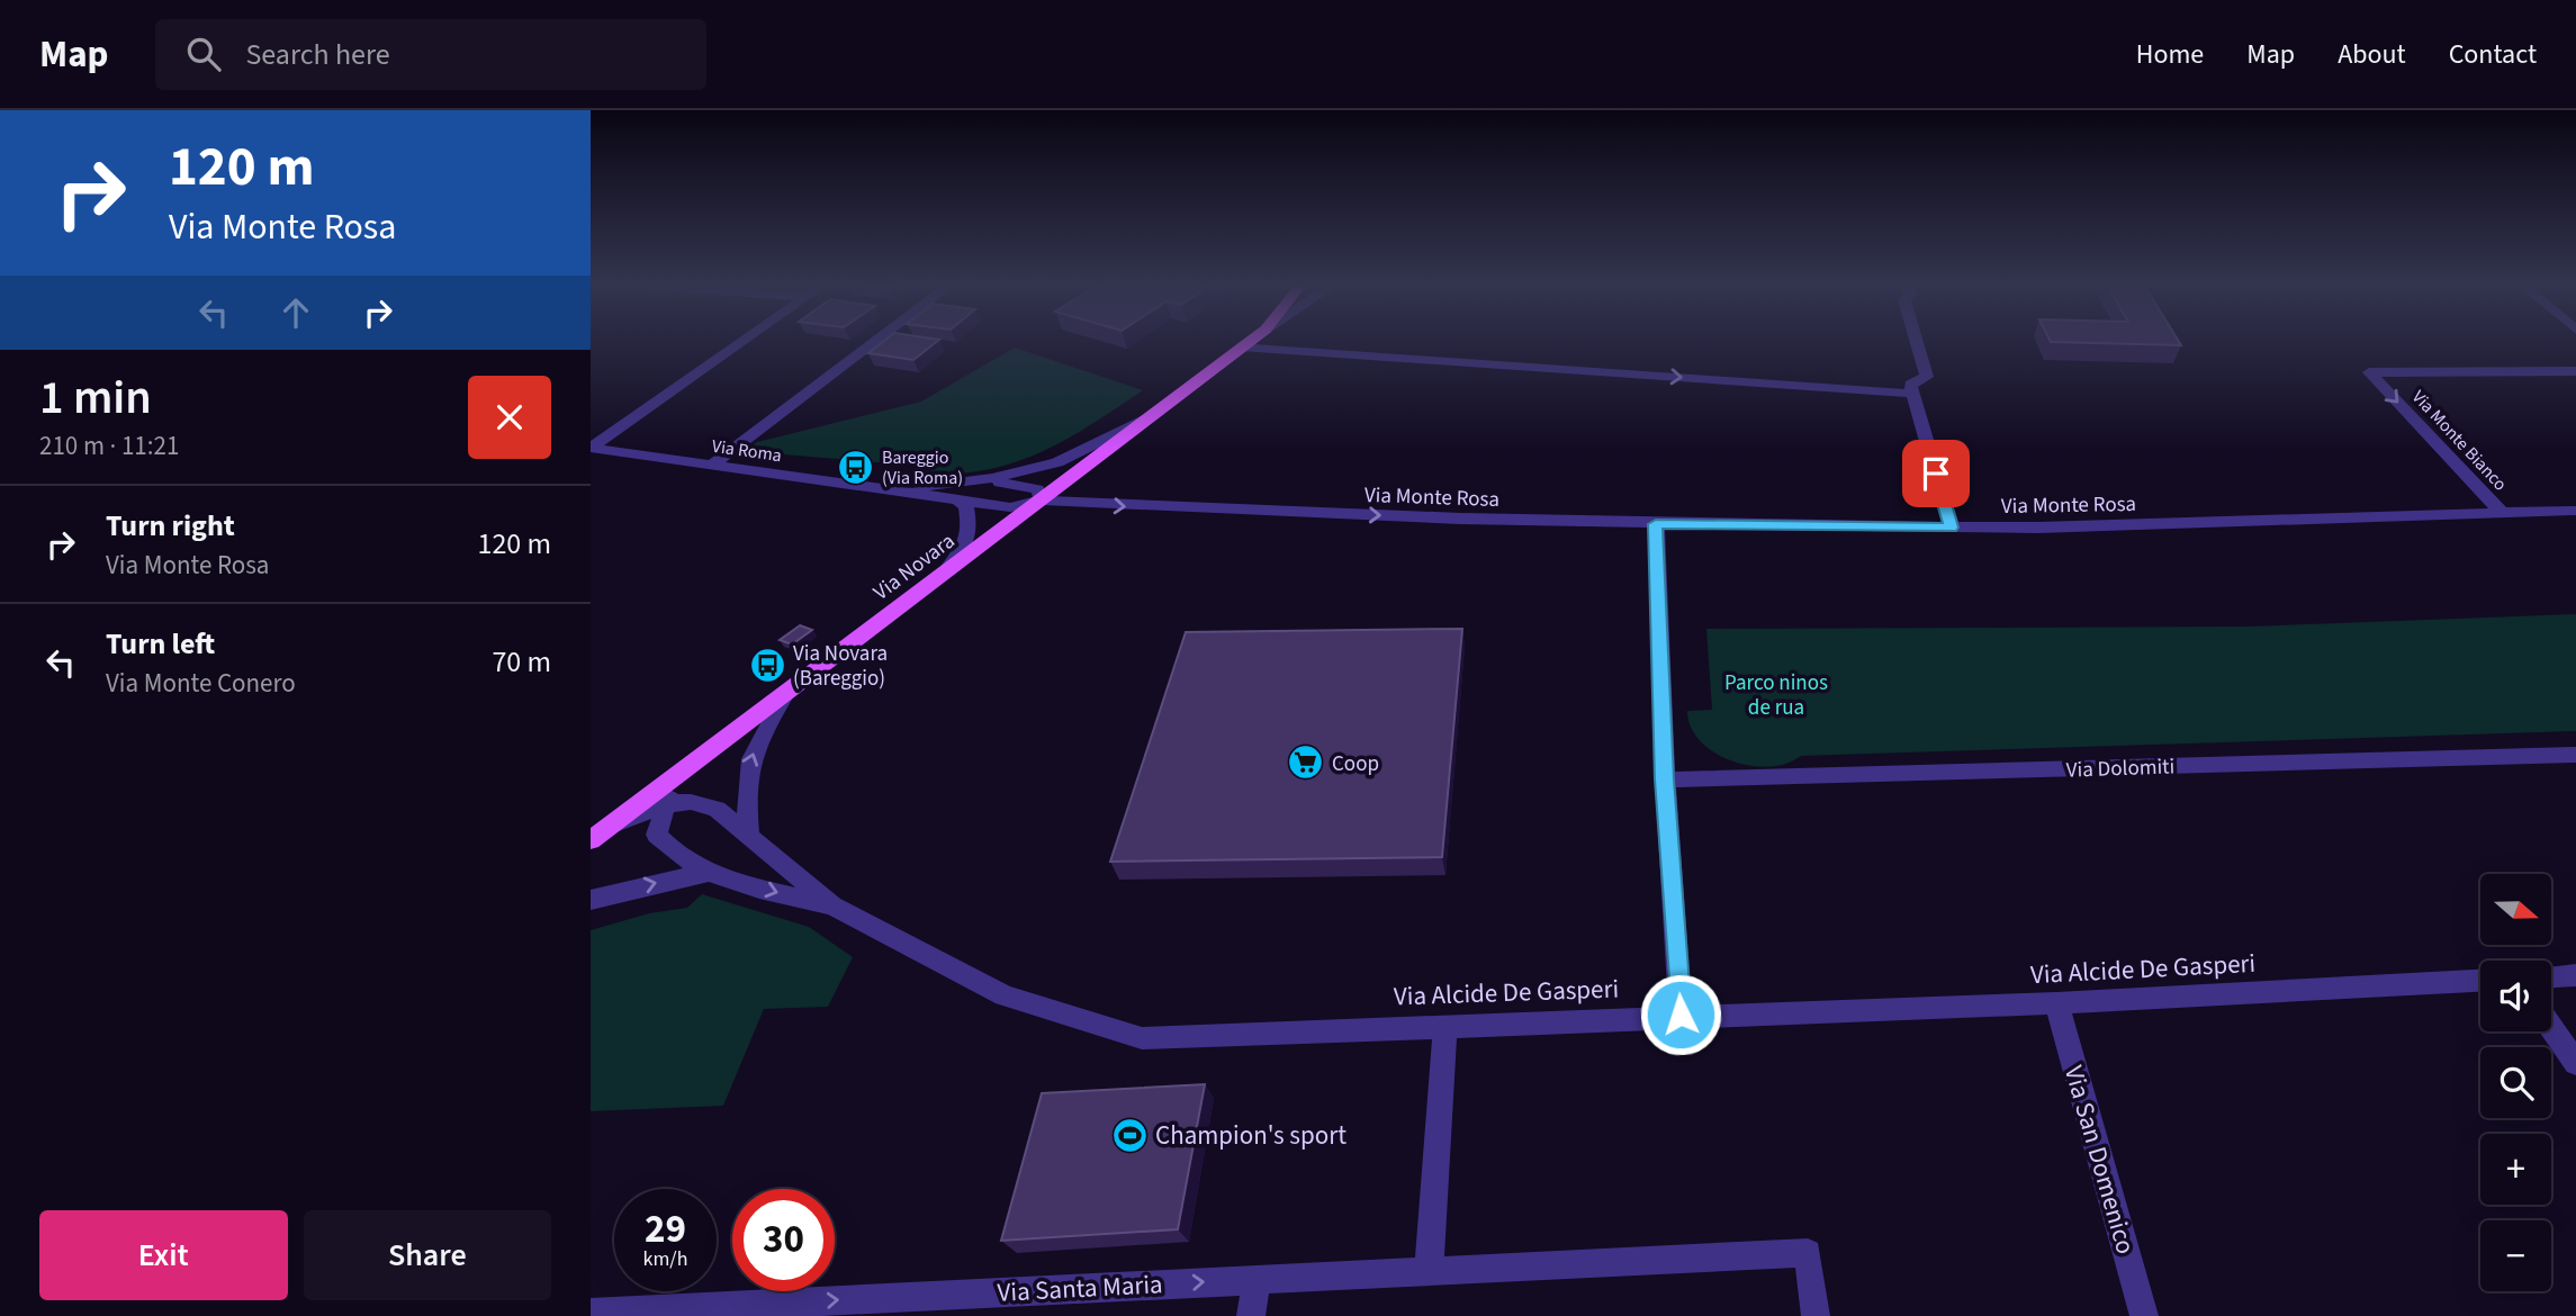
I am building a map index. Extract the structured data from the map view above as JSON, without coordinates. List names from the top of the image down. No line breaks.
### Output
{"streets":{"main road":["Via Novara"],"street":["Via Monte Bianco","Via Roma","Via Monte Rosa","Via Dolomiti","Via Alcide De Gasperi","Via San Domenico","Via Santa Maria"]},"crossings":[["Via Monte Bianco","Via Monte Rosa"],["Via Monte Rosa","Via Novara"],["Via Novara","Via Alcide De Gasperi"],["Via Alcide De Gasperi","Via San Domenico"]],"one_way":["Via Santa Maria"],"parks":["Parco ninos de rua"],"places":{"bus stop":["Bareggio (Via Roma)","Via Novara (Bareggio)"],"supermarket":["Coop"],"sports":["Champion's sport"]},"north":"right","page":{"header":"Map","search":"Search here","nav":["Home","Map","About","Contact"],"turn":["120 m","Via Monte Rosa"],"heading":["1 min","210 m · 11:21"],"list":[{"name":"Turn right","note":"Via Monte Rosa","value":"120 m"},{"name":"Turn left","note":"Via Monte Conero","value":"70 m"}],"map_buttons":["+","−"],"speed":"29 km/h","limit":"30","buttons":["Exit","Share"]}}
